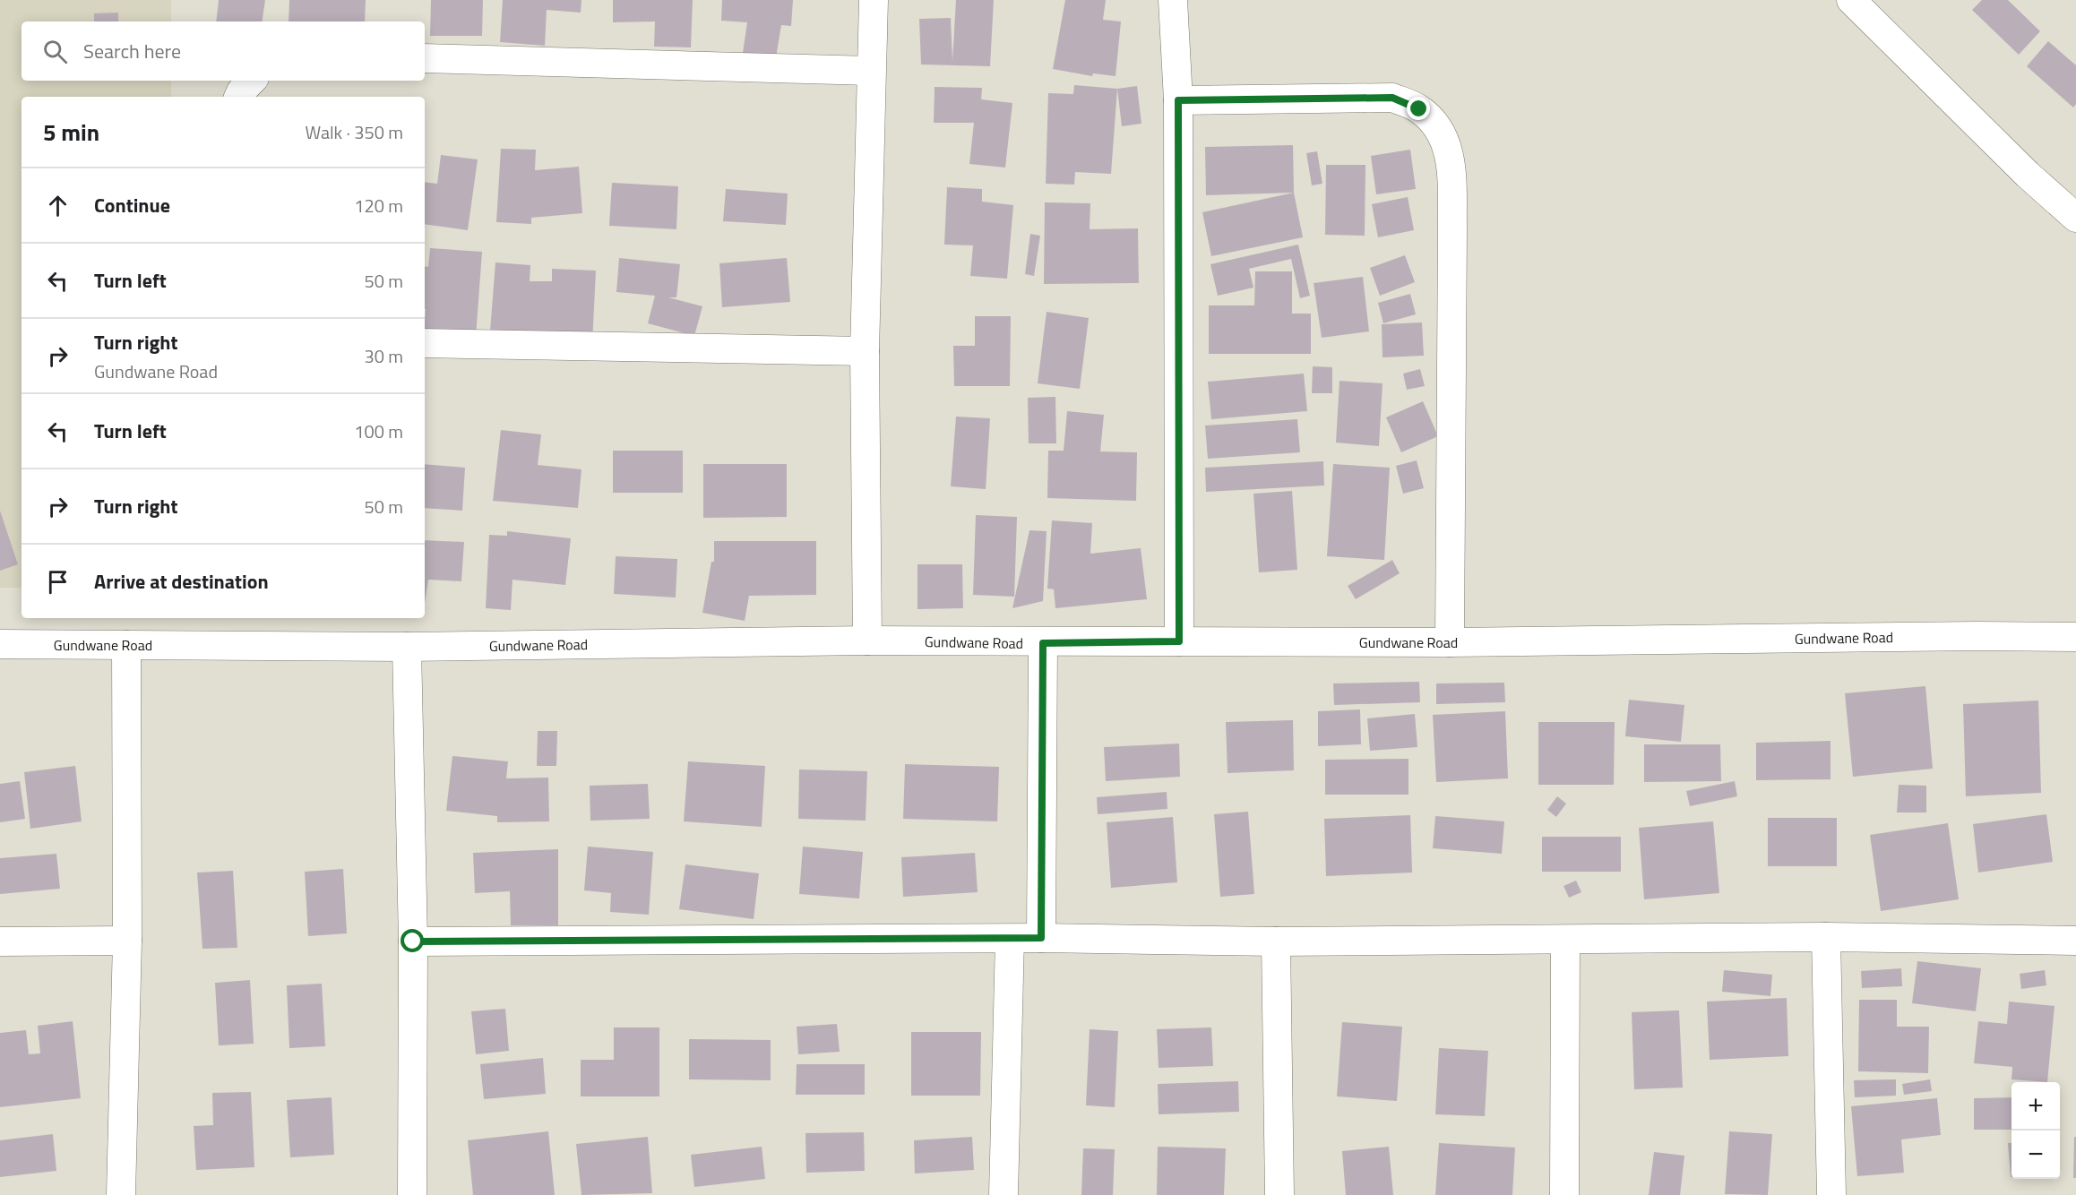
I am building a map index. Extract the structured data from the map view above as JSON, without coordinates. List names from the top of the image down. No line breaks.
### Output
{"streets":{"street":["Gundwane Road"]},"page":{"search":"Search here","heading":["5 min","Walk · 350 m"],"list":[["Continue","120 m"],["Turn left","50 m"],["Turn right","Gundwane Road","30 m"],["Turn left","100 m"],["Turn right","50 m"],"Arrive at destination"],"map_buttons":["+","−"]}}
